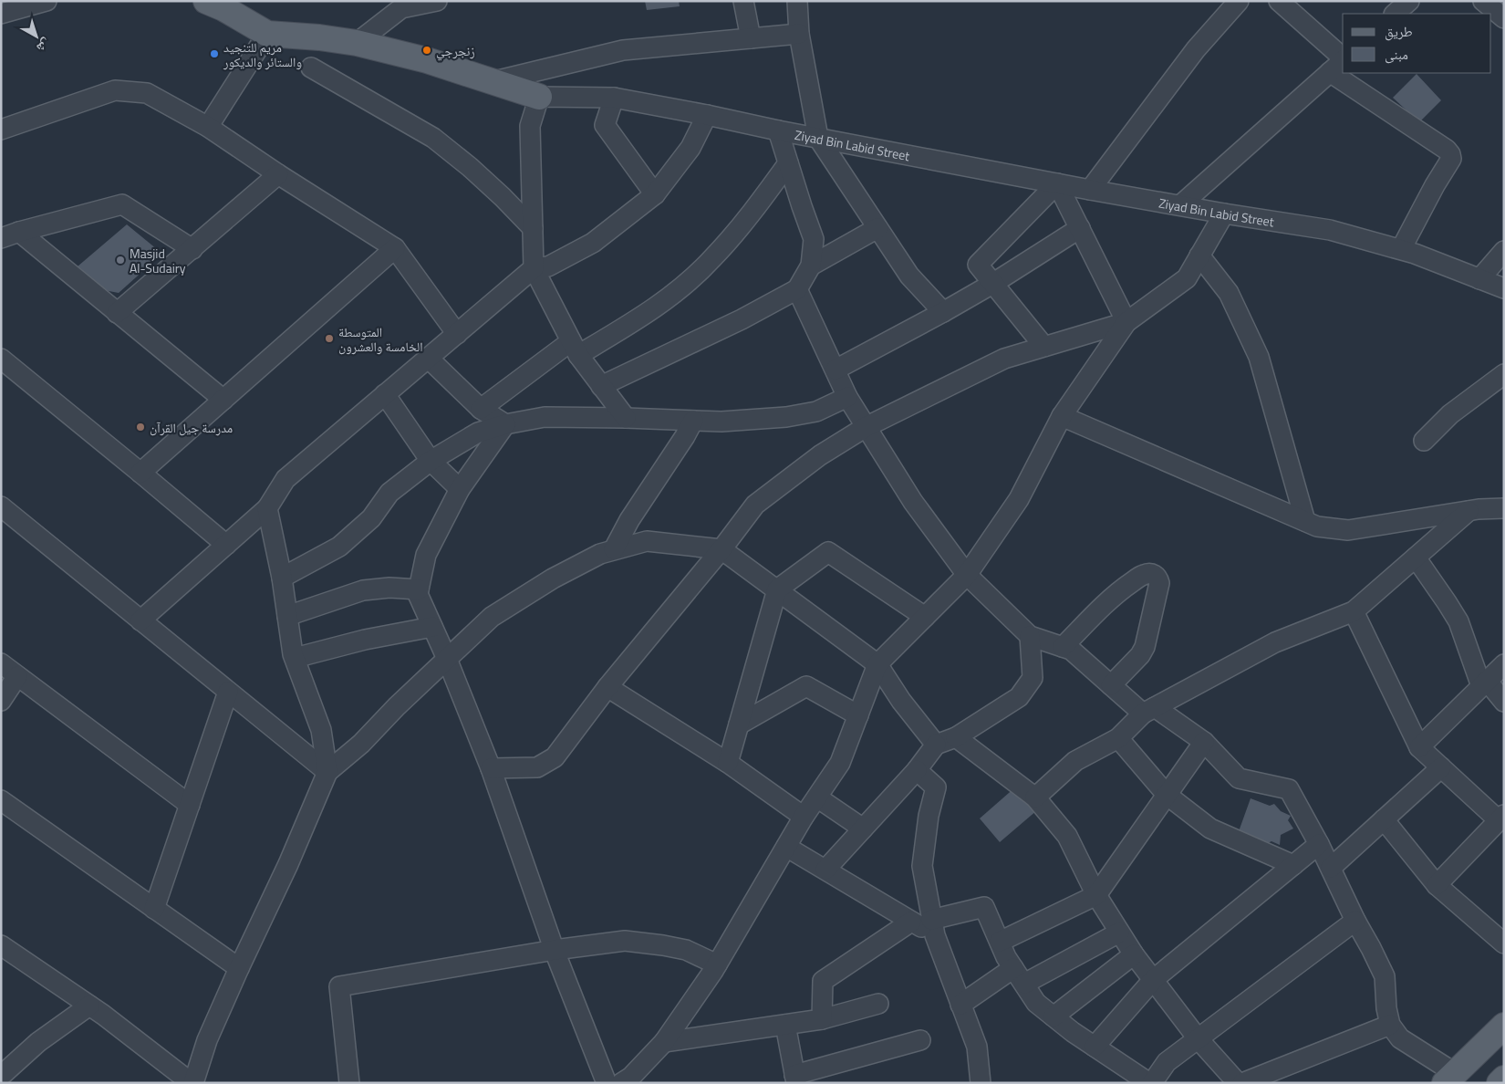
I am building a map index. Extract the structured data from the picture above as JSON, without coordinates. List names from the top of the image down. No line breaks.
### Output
{"streets":{"main road":["Ziyad Bin Labid Street"]},"places":["زنجرجي","مريم للتنجيد والستائر والديكور","Masjid Al-Sudairy","المتوسطة الخامسة والعشرون","مدرسة جيل القرآن"],"legend":["طريق","مبنى"],"north":"bottom right"}
